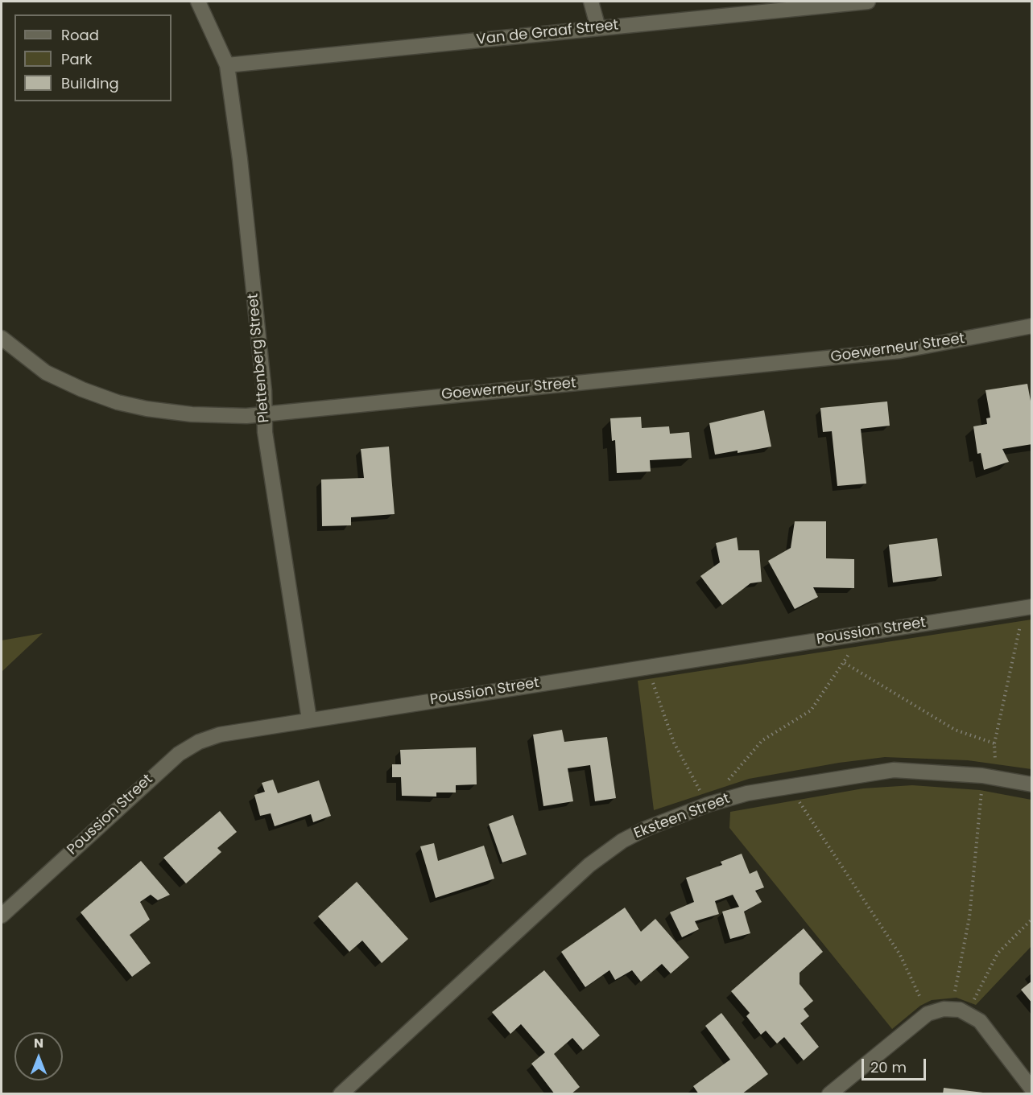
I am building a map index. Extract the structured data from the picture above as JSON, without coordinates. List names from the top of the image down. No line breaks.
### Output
{"streets":{"street":["Van de Graaf Street","Goewerneur Street","Plettenberg Street","Poussion Street","Eksteen Street"]},"crossings":[["Van de Graaf Street","Plettenberg Street"],["Goewerneur Street","Plettenberg Street"],["Plettenberg Street","Poussion Street"]],"legend":["Road","Park","Building"],"scale_bar":"20 m","north":"top"}
